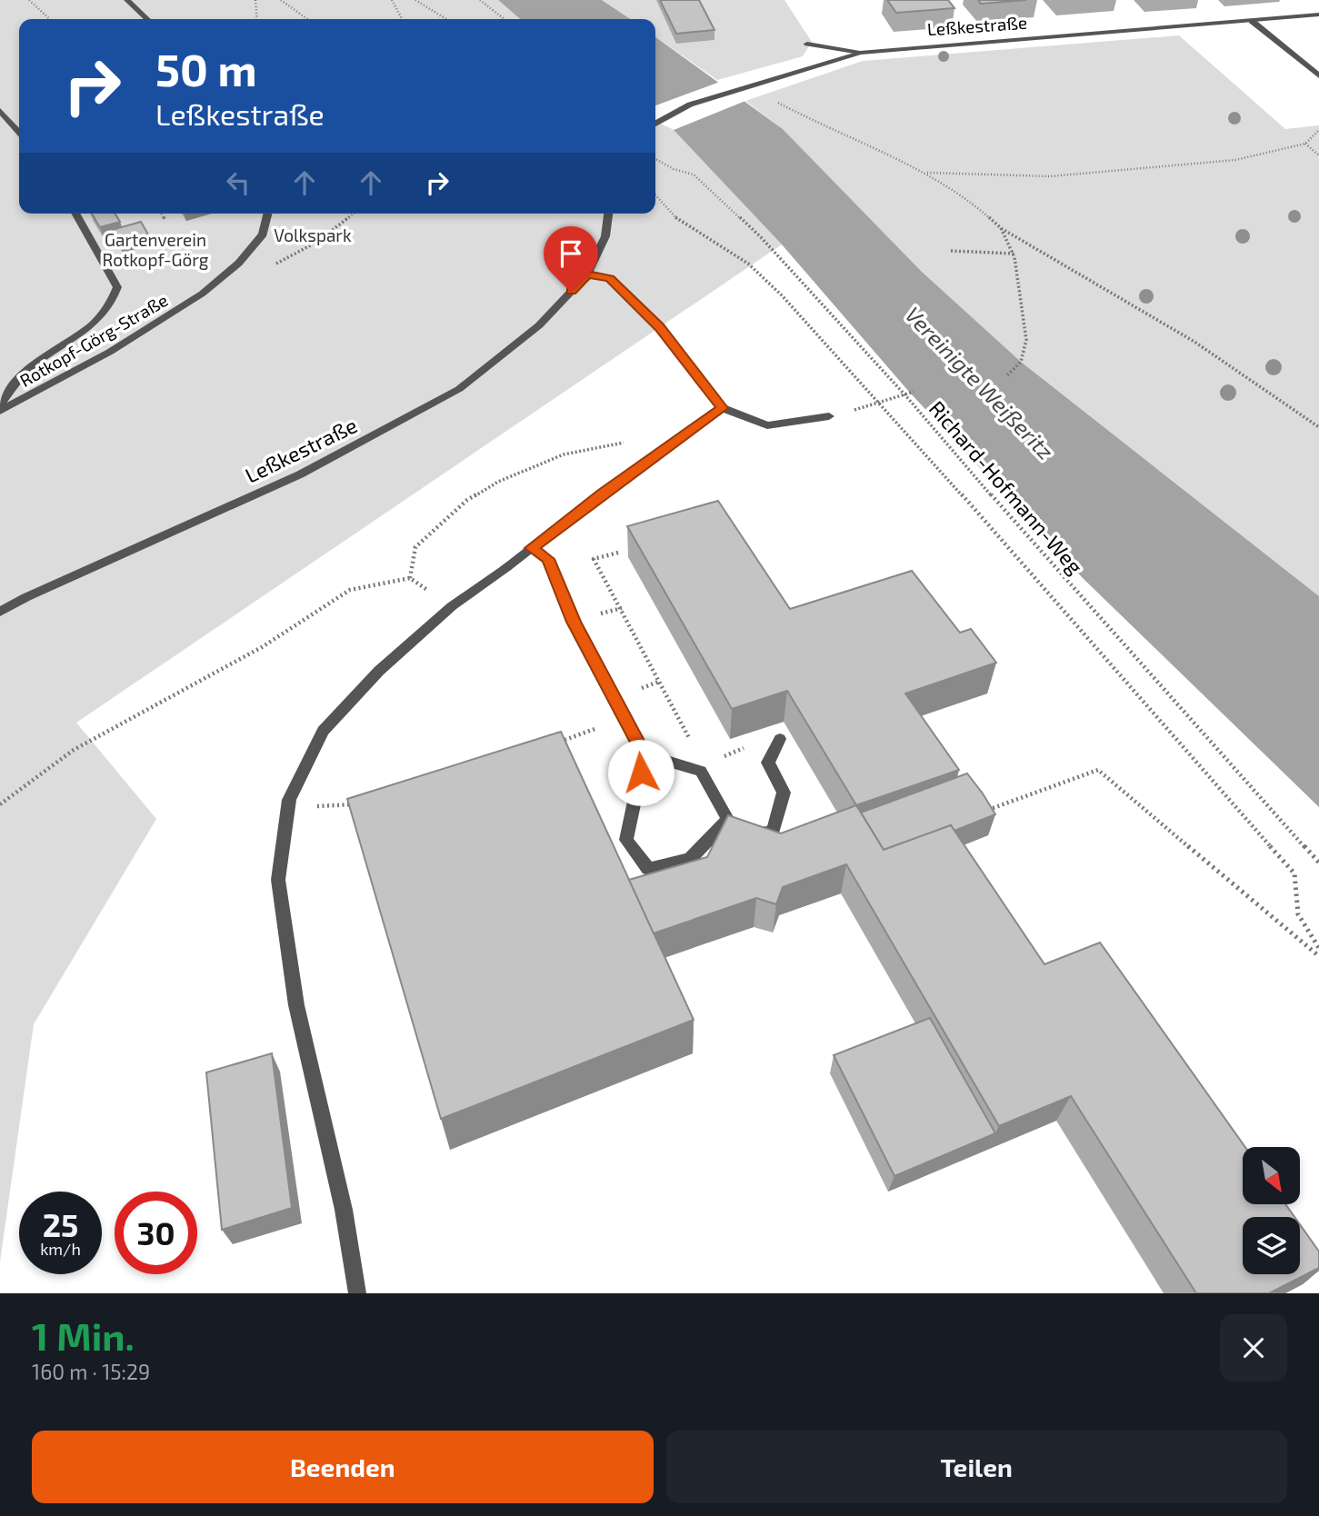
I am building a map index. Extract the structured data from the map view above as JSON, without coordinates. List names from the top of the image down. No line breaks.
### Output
{"streets":{"street":["Leßkestraße","Rotkopf-Görg-Straße"],"path":["Richard-Hofmann-Weg"]},"water":["Vereinigte Weißeritz"],"parks":["Volkspark","Gartenverein Rotkopf-Görg"],"north":"bottom right","page":{"turn":["50 m","Leßkestraße"],"speed":"25 km/h","limit":"30","heading":["1 Min.","160 m · 15:29"],"buttons":["Beenden","Teilen"]}}
